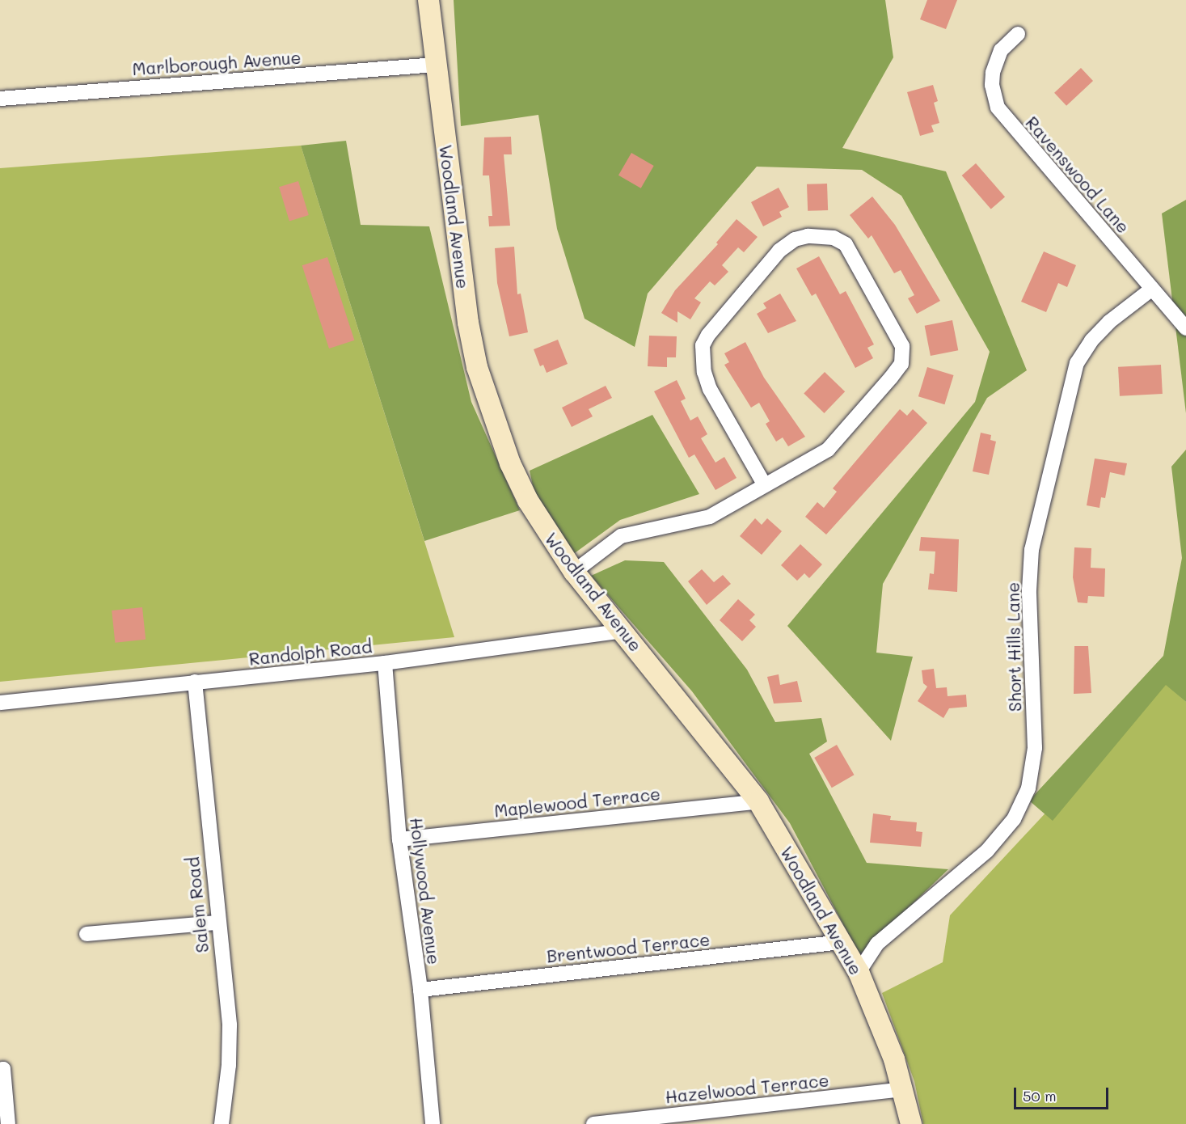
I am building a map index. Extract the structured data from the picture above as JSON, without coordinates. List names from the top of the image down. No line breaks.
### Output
{"streets":{"street":["Marlborough Avenue","Ravenswood Lane","Woodland Avenue","Short Hills Lane","Randolph Road","Maplewood Terrace","Hollywood Avenue","Salem Road","Brentwood Terrace","Hazelwood Terrace"]},"crossings":[["Marlborough Avenue","Woodland Avenue"],["Ravenswood Lane","Short Hills Lane"],["Woodland Avenue","Short Hills Lane"],["Woodland Avenue","Randolph Road"],["Woodland Avenue","Maplewood Terrace"],["Woodland Avenue","Brentwood Terrace"],["Woodland Avenue","Hazelwood Terrace"],["Randolph Road","Hollywood Avenue"],["Randolph Road","Salem Road"],["Maplewood Terrace","Hollywood Avenue"],["Hollywood Avenue","Brentwood Terrace"]],"scale_bar":"50 m"}
